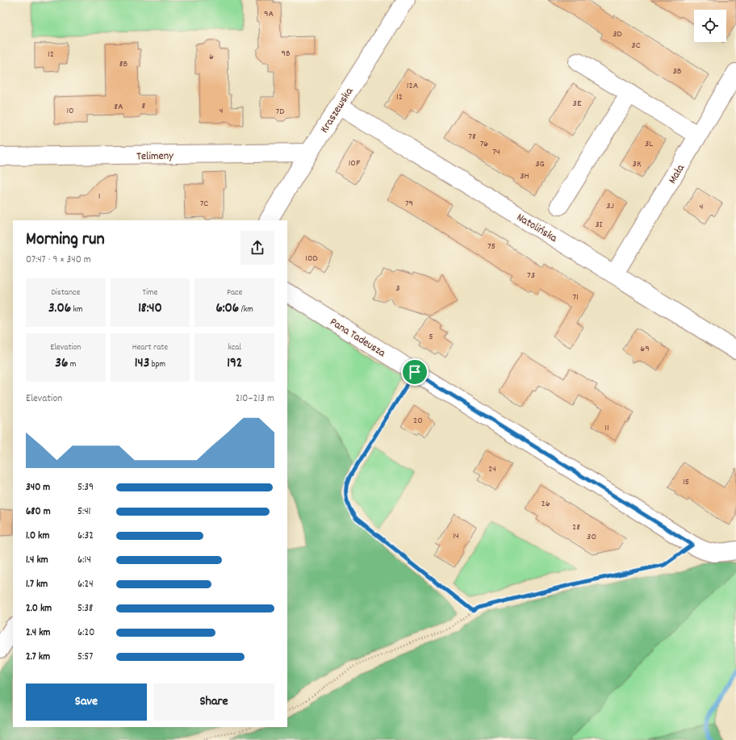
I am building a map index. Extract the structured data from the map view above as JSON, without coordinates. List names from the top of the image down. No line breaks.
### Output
{"streets":{"street":["Kraszewska","Telimeny","Mała","Natolińska","Pana Tadeusza"]},"crossings":[["Kraszewska","Telimeny"],["Kraszewska","Natolińska"],["Mała","Natolińska"]],"house_numbers":["9A","3D","3C","9B","12","6","8B","3B","12A","12","3E","8","8A","10","4","7D","78","76","3L","74","10F","3G","3K","3H","1","7C","79","3J","4","3I","75","10D","73","3","71","5","69","20","11","24","15","26","28","14","30"],"page":{"heading":["Morning run","07:47 · 9 × 340 m"],"stats":[["Distance","3.06 km"],["Time","18:40"],["Pace","6:06 /km"],["Elevation","36 m"],["Heart rate","143 bpm"],["kcal","192"]],"chart":["Elevation","210–213 m"],"list":[{"name":"340 m","note":"5:39"},{"name":"680 m","note":"5:41"},{"name":"1.0 km","note":"6:32"},{"name":"1.4 km","note":"6:14"},{"name":"1.7 km","note":"6:24"},{"name":"2.0 km","note":"5:38"},{"name":"2.4 km","note":"6:20"},{"name":"2.7 km","note":"5:57"}],"buttons":["Save","Share"]}}
